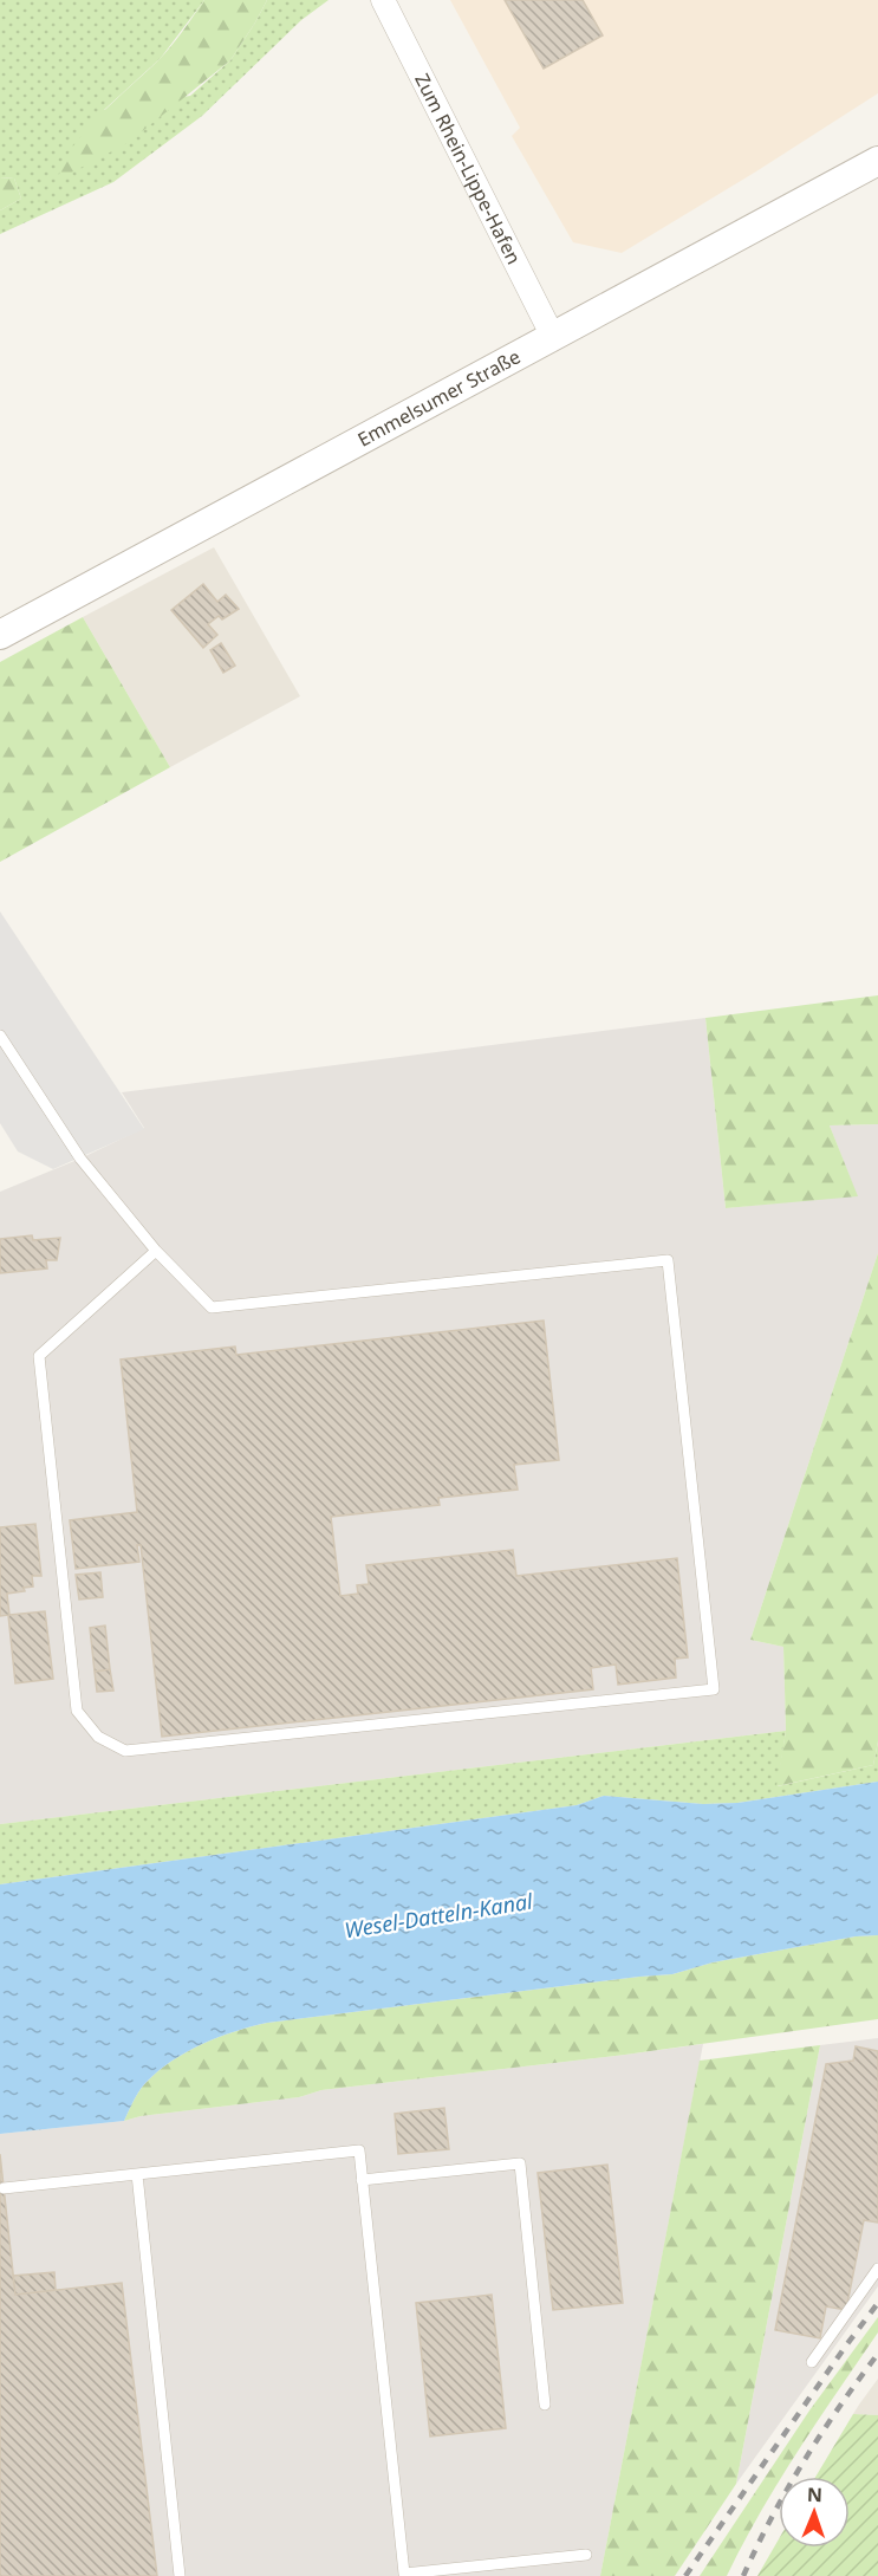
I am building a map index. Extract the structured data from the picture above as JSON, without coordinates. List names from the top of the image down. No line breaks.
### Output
{"streets":{"street":["Zum Rhein-Lippe-Hafen","Emmelsumer Straße"]},"crossings":[["Zum Rhein-Lippe-Hafen","Emmelsumer Straße"]],"water":["Wesel-Datteln-Kanal"],"north":"top"}
